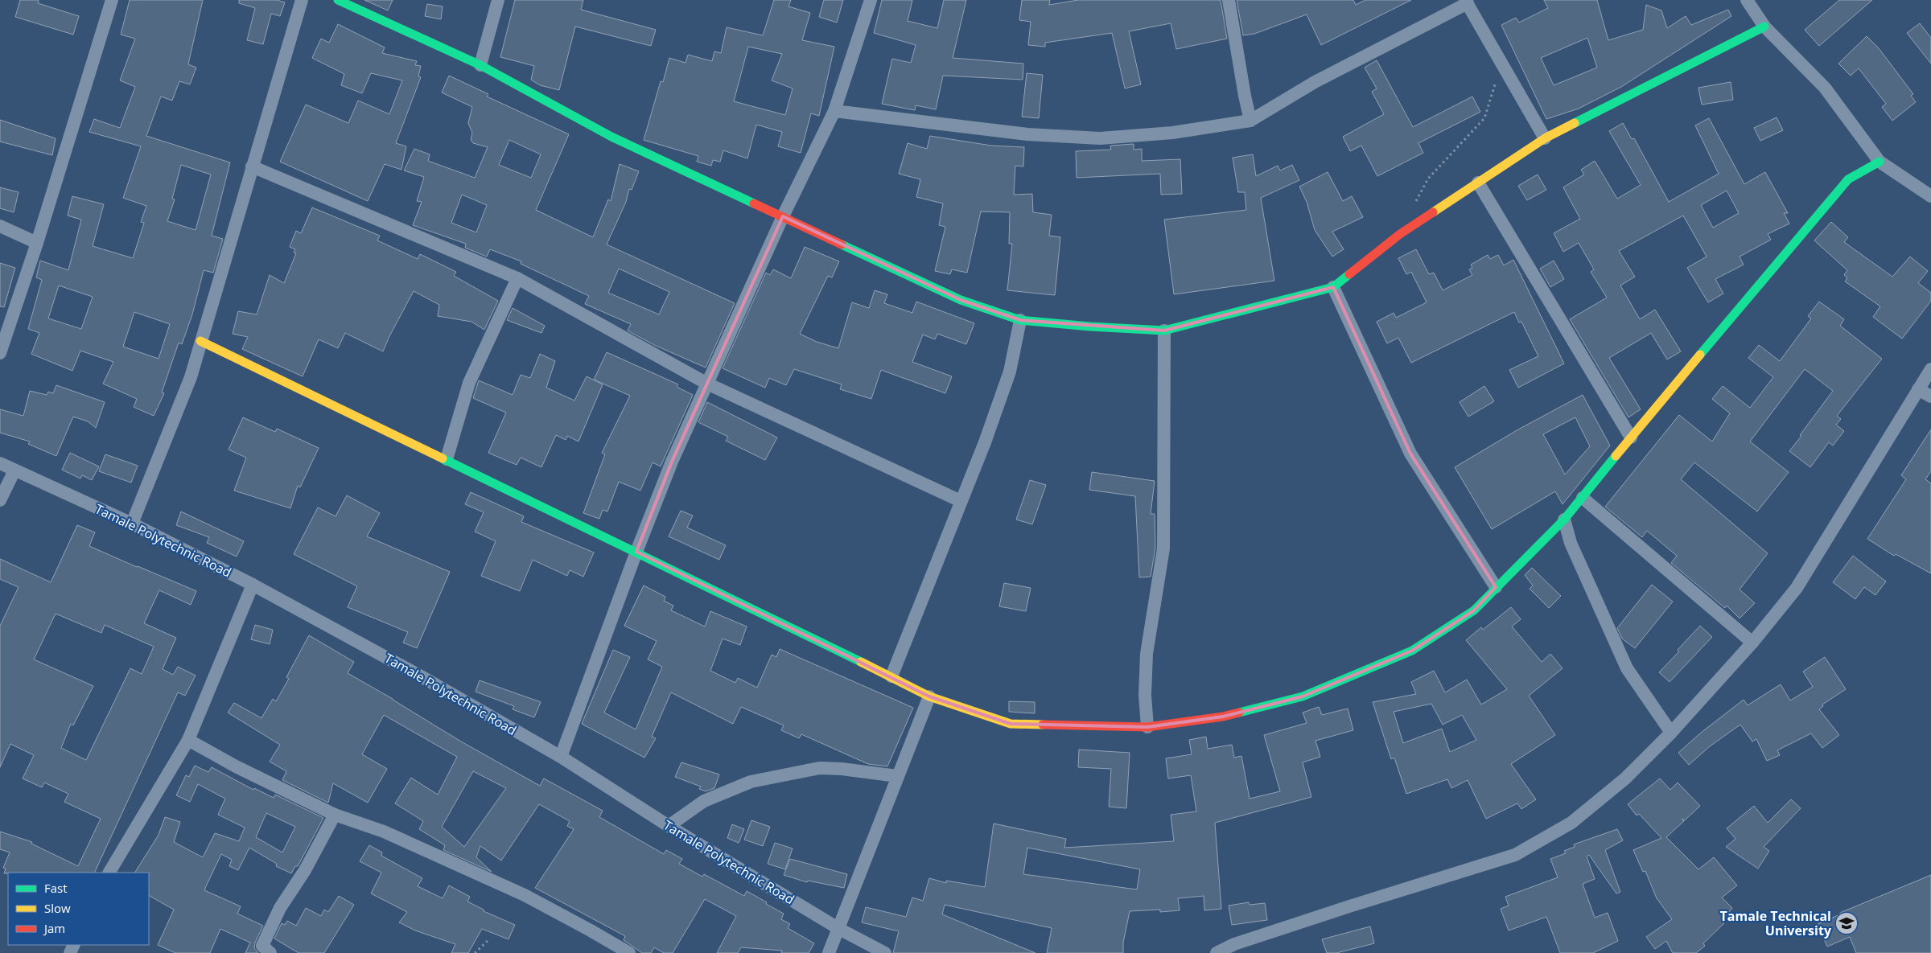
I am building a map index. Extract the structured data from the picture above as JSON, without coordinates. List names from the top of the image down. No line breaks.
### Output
{"streets":{"street":["Tamale Polytechnic Road"]},"places":{"school or university":["Tamale Technical University"]},"legend":["Fast","Slow","Jam"]}
